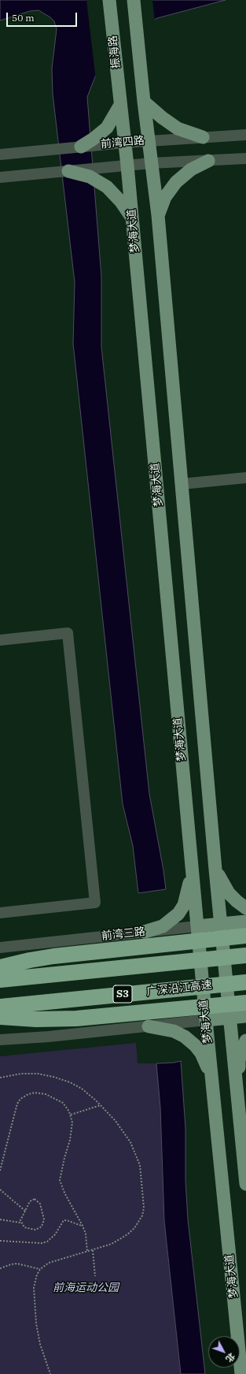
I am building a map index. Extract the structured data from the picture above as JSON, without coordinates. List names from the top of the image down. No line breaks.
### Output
{"streets":{"highway":["广深沿江高速","S3"],"main road":["振海路","梦海大道","前湾三路"],"street":["前湾四路"]},"crossings":[["振海路","梦海大道"],["前湾四路","梦海大道"],["梦海大道","前湾三路"]],"parks":["前海运动公园"],"scale_bar":"50 m","north":"bottom right"}
